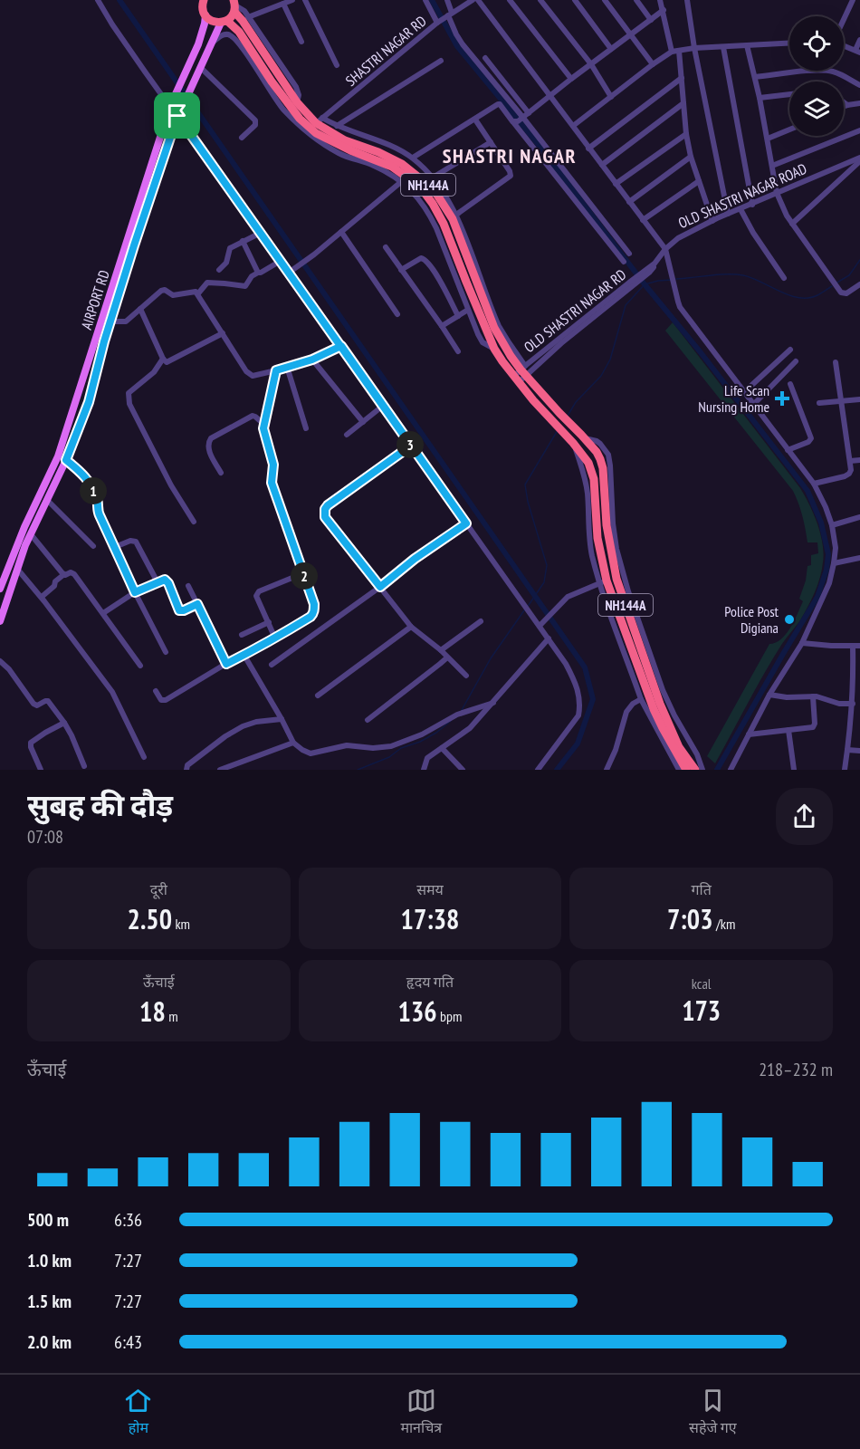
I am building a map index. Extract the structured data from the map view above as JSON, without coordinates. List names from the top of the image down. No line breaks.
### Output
{"streets":{"highway":["NH144A"],"main road":["AIRPORT RD"],"street":["SHASTRI NAGAR RD","OLD SHASTRI NAGAR ROAD","OLD SHASTRI NAGAR RD"]},"crossings":[["SHASTRI NAGAR RD","NH144A"],["NH144A","AIRPORT RD"],["NH144A","OLD SHASTRI NAGAR RD"],["OLD SHASTRI NAGAR ROAD","OLD SHASTRI NAGAR RD"]],"districts":["SHASTRI NAGAR"],"places":{"health":["Life Scan Nursing Home"],"other":["Police Post Digiana"]},"page":{"pins":["3","1","2"],"heading":["सुबह की दौड़","07:08"],"stats":[["दूरी","2.50 km"],["समय","17:38"],["गति","7:03 /km"],["ऊँचाई","18 m"],["हृदय गति","136 bpm"],["kcal","173"]],"chart":["ऊँचाई","218–232 m"],"list":[{"name":"500 m","note":"6:36"},{"name":"1.0 km","note":"7:27"},{"name":"1.5 km","note":"7:27"},{"name":"2.0 km","note":"6:43"}],"tabs":["होम","मानचित्र","सहेजे गए"]}}
